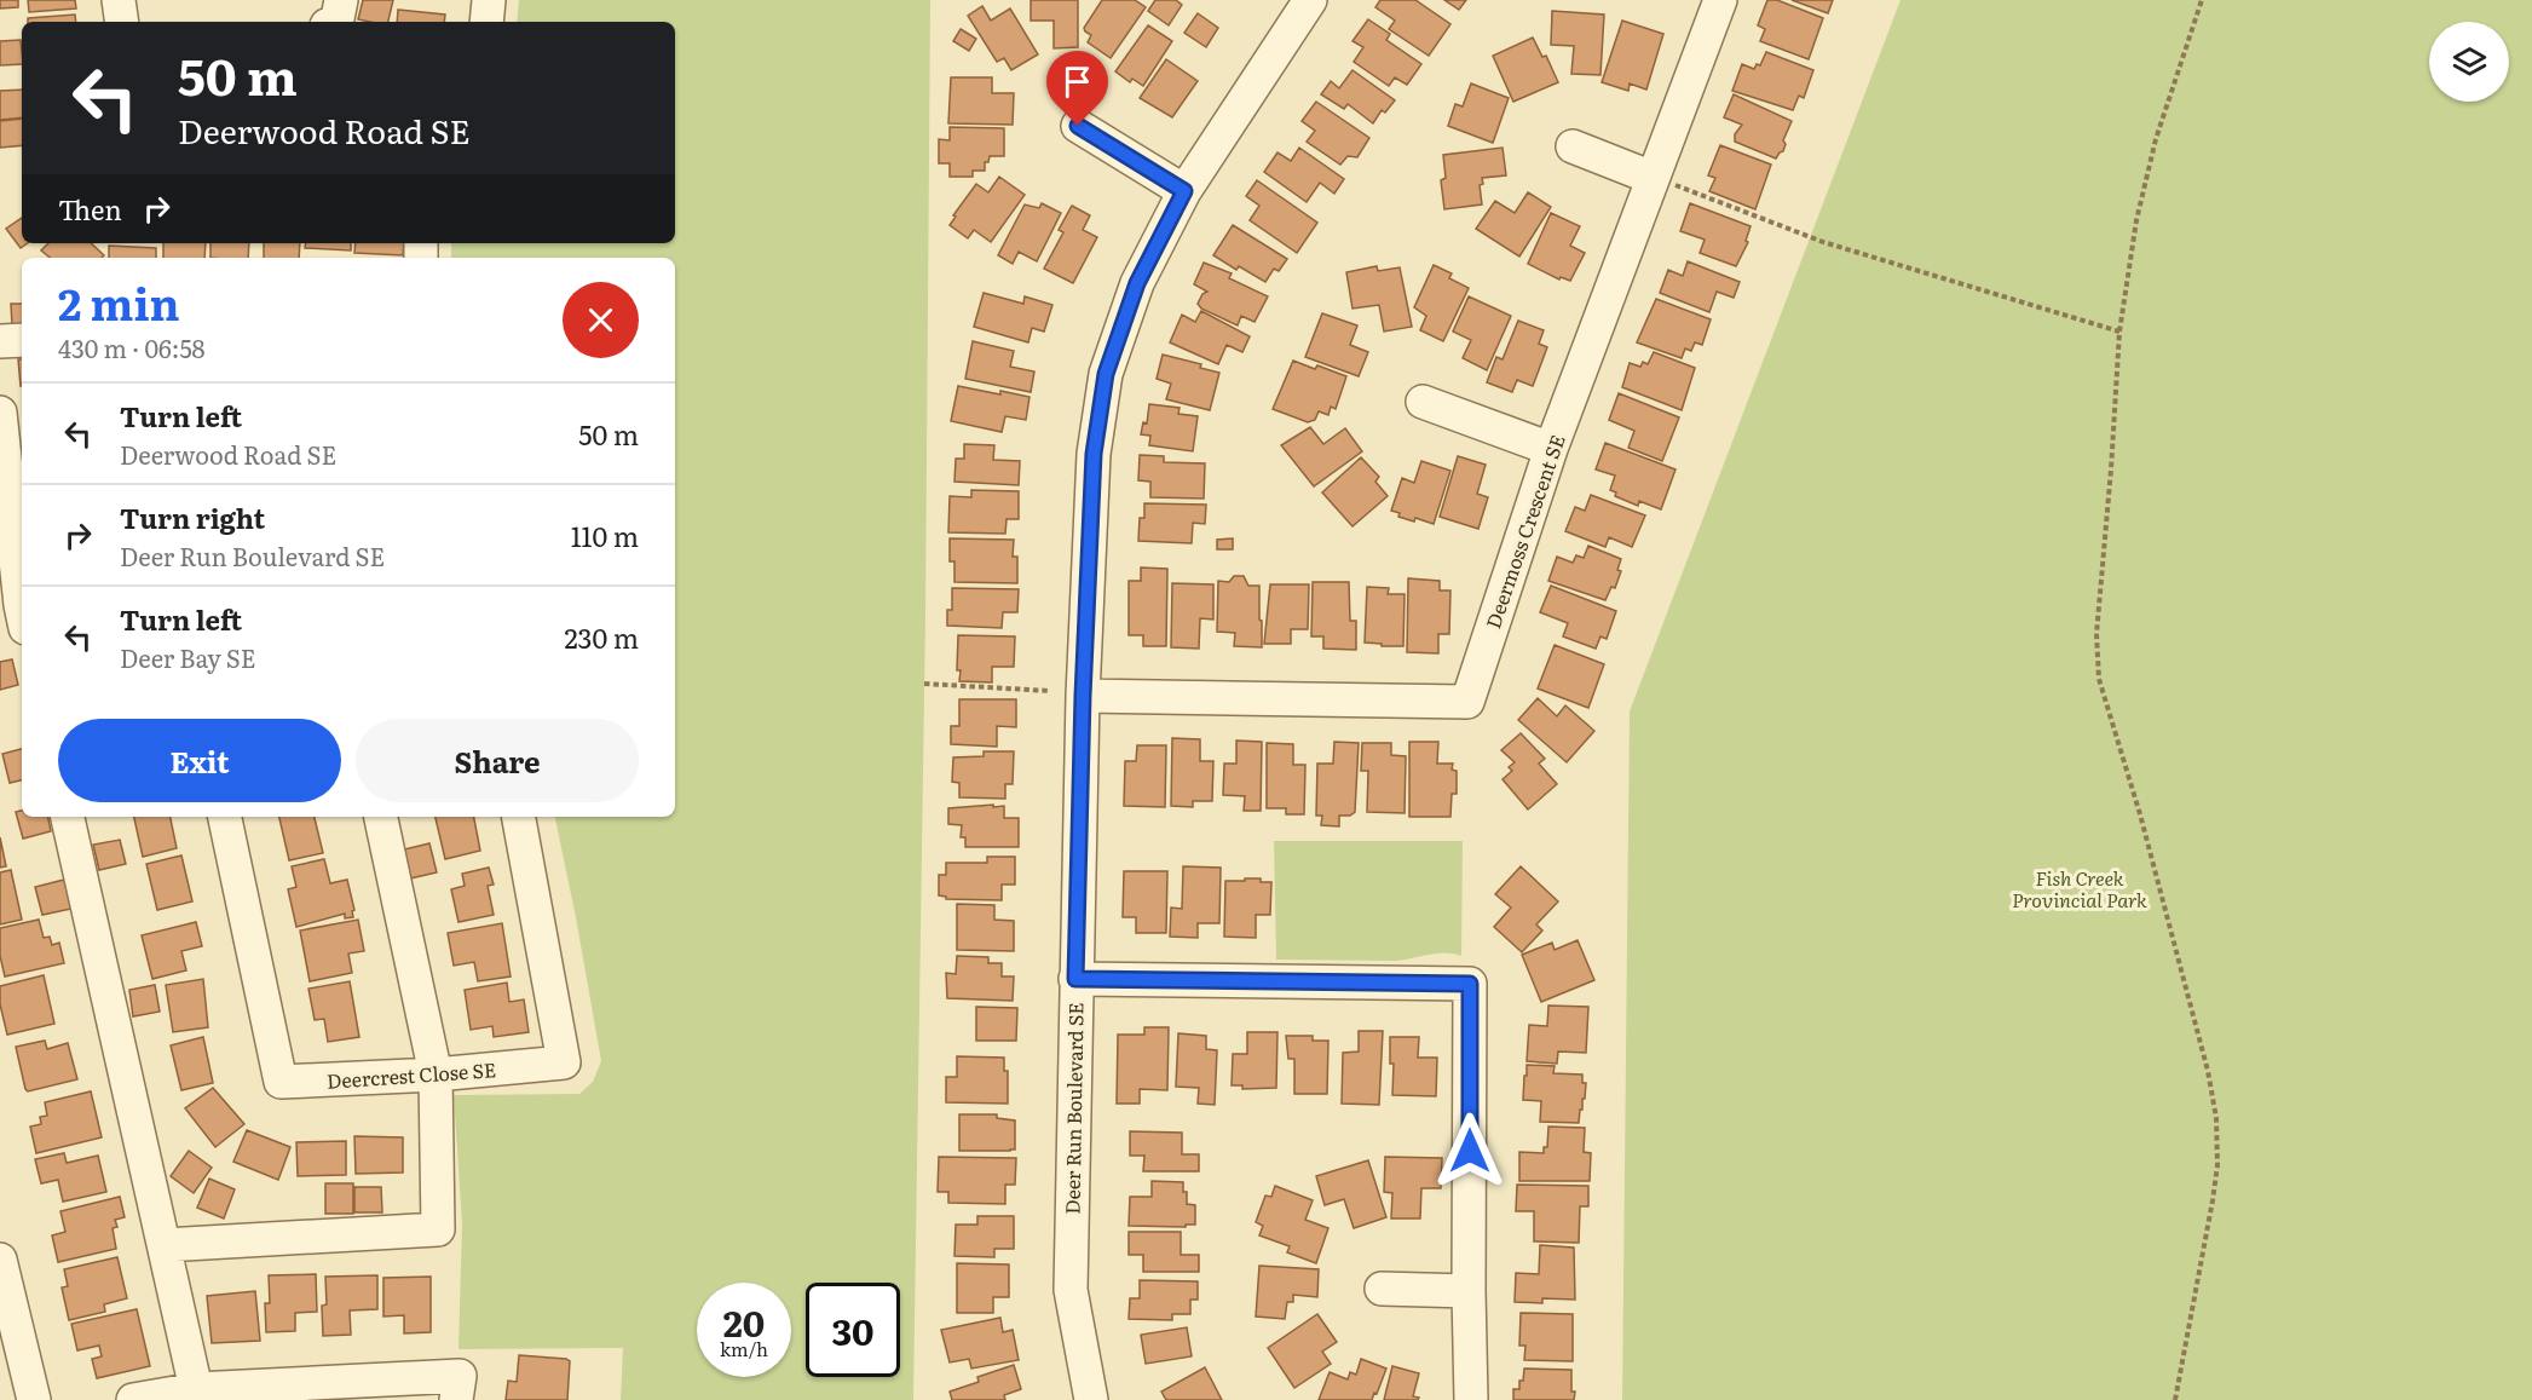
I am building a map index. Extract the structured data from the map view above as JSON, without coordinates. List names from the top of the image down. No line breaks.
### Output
{"streets":{"street":["Deermoss Crescent SE","Deercrest Close SE","Deer Run Boulevard SE"]},"crossings":[["Deermoss Crescent SE","Deer Run Boulevard SE"]],"parks":["Fish Creek Provincial Park"],"page":{"turn":["50 m","Deerwood Road SE"],"then":"Then","heading":["2 min","430 m · 06:58"],"list":[{"name":"Turn left","note":"Deerwood Road SE","value":"50 m"},{"name":"Turn right","note":"Deer Run Boulevard SE","value":"110 m"},{"name":"Turn left","note":"Deer Bay SE","value":"230 m"}],"buttons":["Exit","Share"],"speed":"20 km/h","limit":"30"}}
